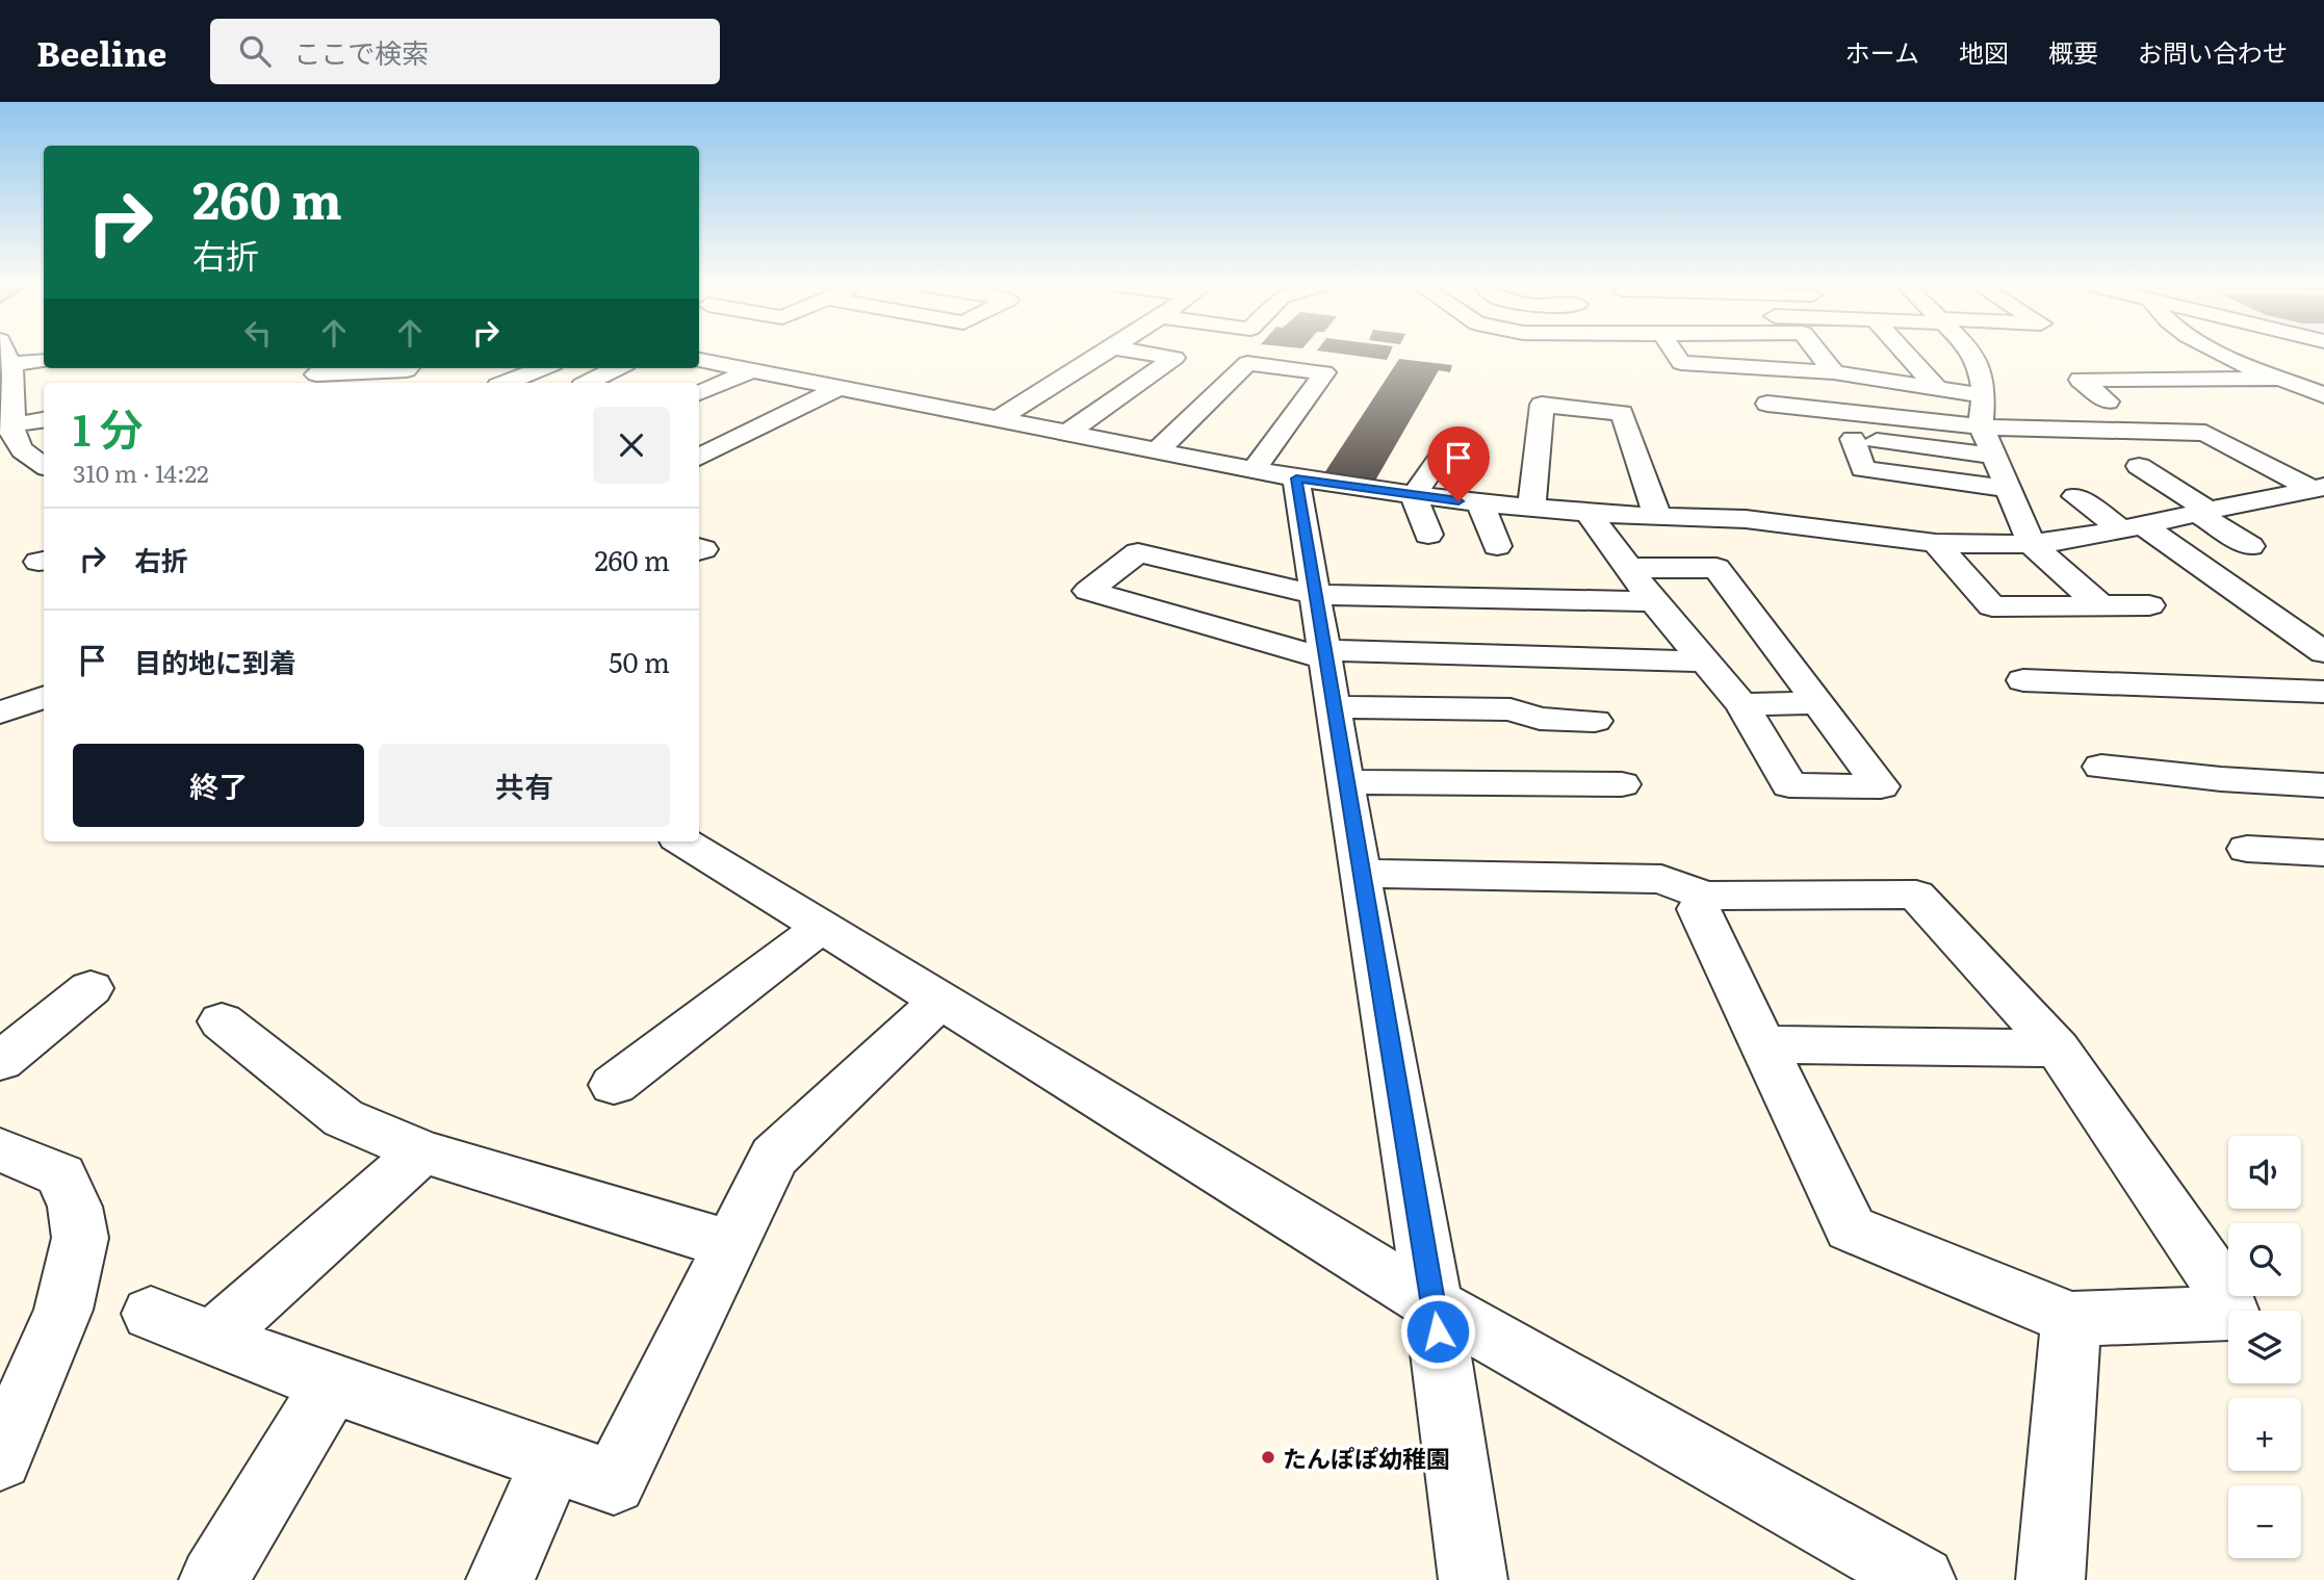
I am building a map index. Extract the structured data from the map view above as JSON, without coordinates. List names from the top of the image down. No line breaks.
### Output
{"places":["たんぽぽ幼稚園"],"page":{"header":"Beeline","search":"ここで検索","nav":["ホーム","地図","概要","お問い合わせ"],"turn":["260 m","右折"],"heading":["1 分","310 m · 14:22"],"list":[{"name":"右折","value":"260 m"},{"name":"目的地に到着","value":"50 m"}],"buttons":["終了","共有"],"map_buttons":["+","−"]}}
